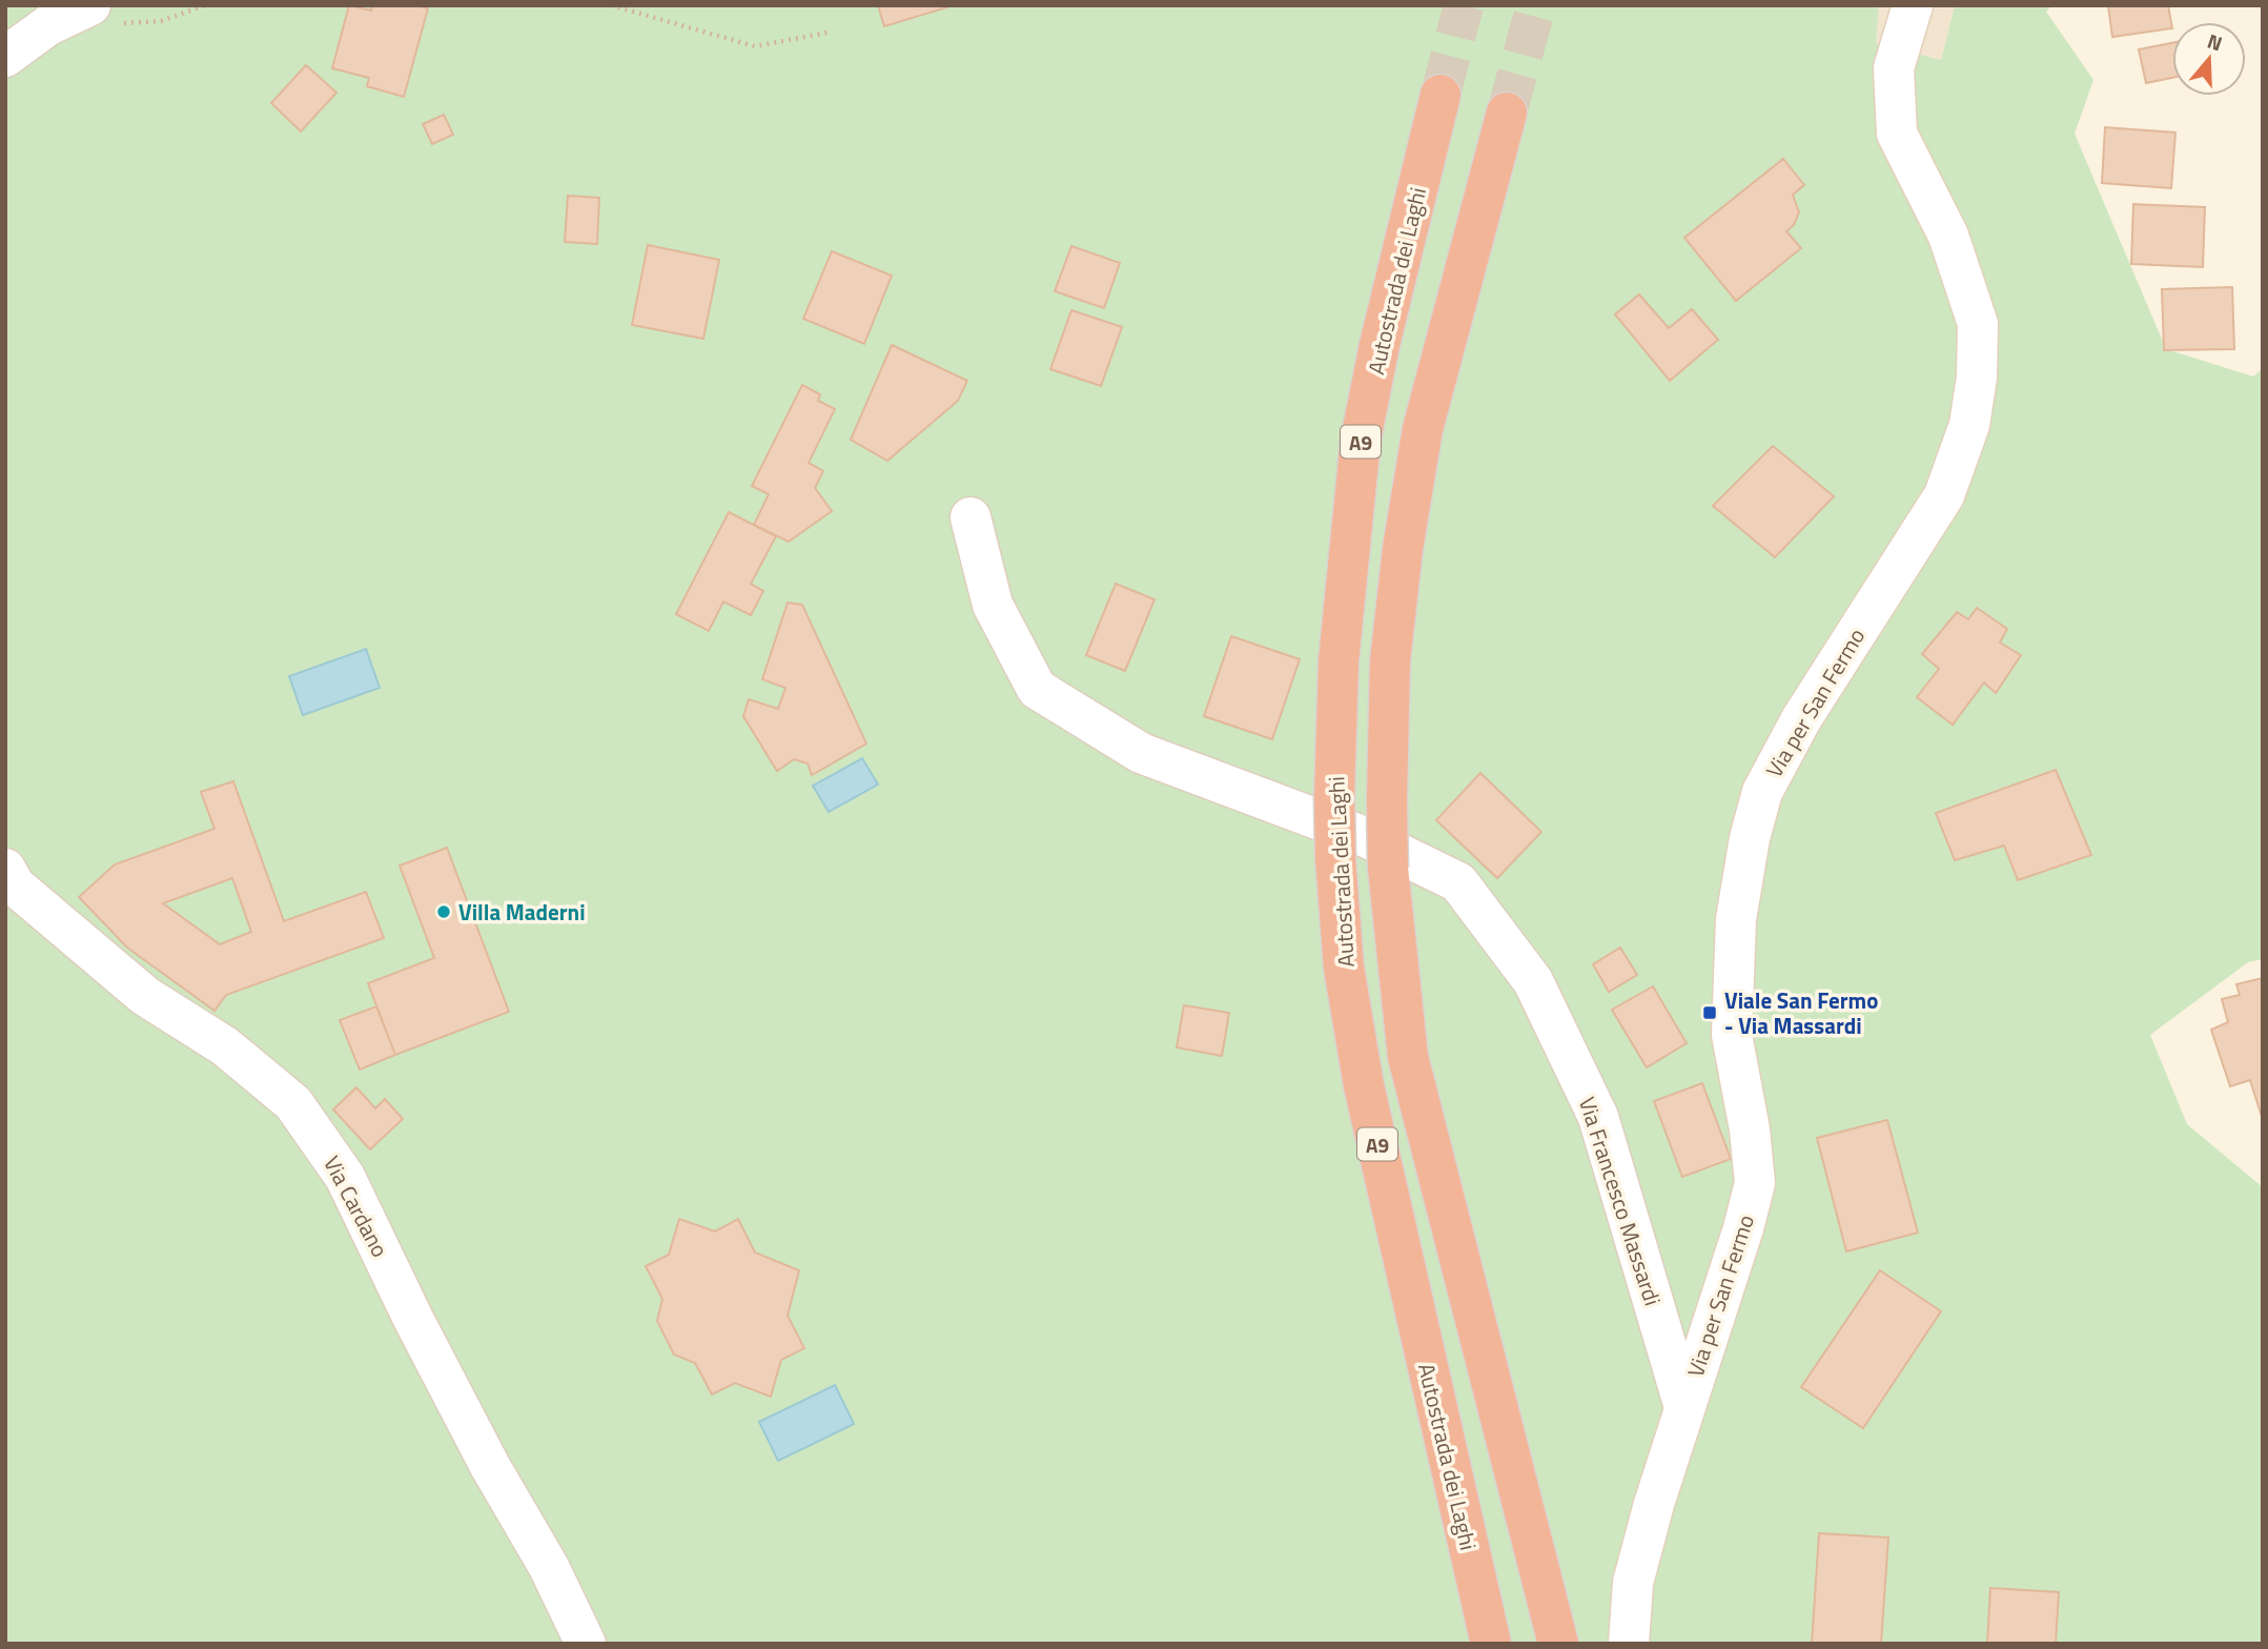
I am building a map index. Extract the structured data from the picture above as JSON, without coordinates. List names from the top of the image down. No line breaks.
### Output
{"streets":{"highway":["Autostrada dei Laghi","A9"],"street":["Via per San Fermo","Via Francesco Massardi","Via Cardano"]},"crossings":[["Via per San Fermo","Via Francesco Massardi"]],"places":{"other":["Villa Maderni"],"transit":["Viale San Fermo - Via Massardi"]},"north":"top"}
